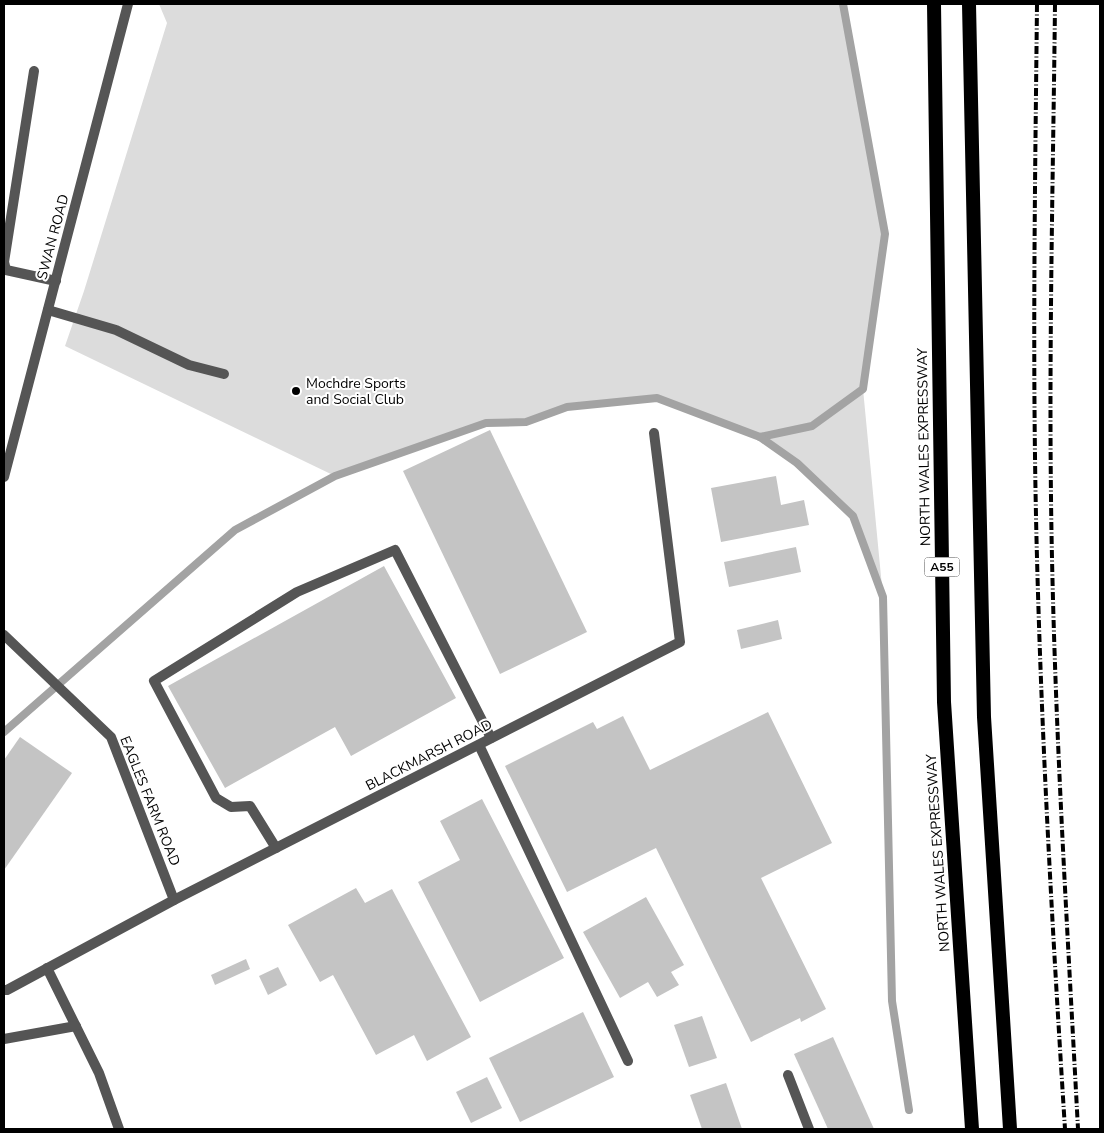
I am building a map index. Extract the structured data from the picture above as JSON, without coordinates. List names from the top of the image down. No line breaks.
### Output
{"streets":{"highway":["NORTH WALES EXPRESSWAY","A55"],"street":["SWAN ROAD","BLACKMARSH ROAD","EAGLES FARM ROAD"]},"crossings":[["BLACKMARSH ROAD","EAGLES FARM ROAD"]],"places":["Mochdre Sports and Social Club"]}
